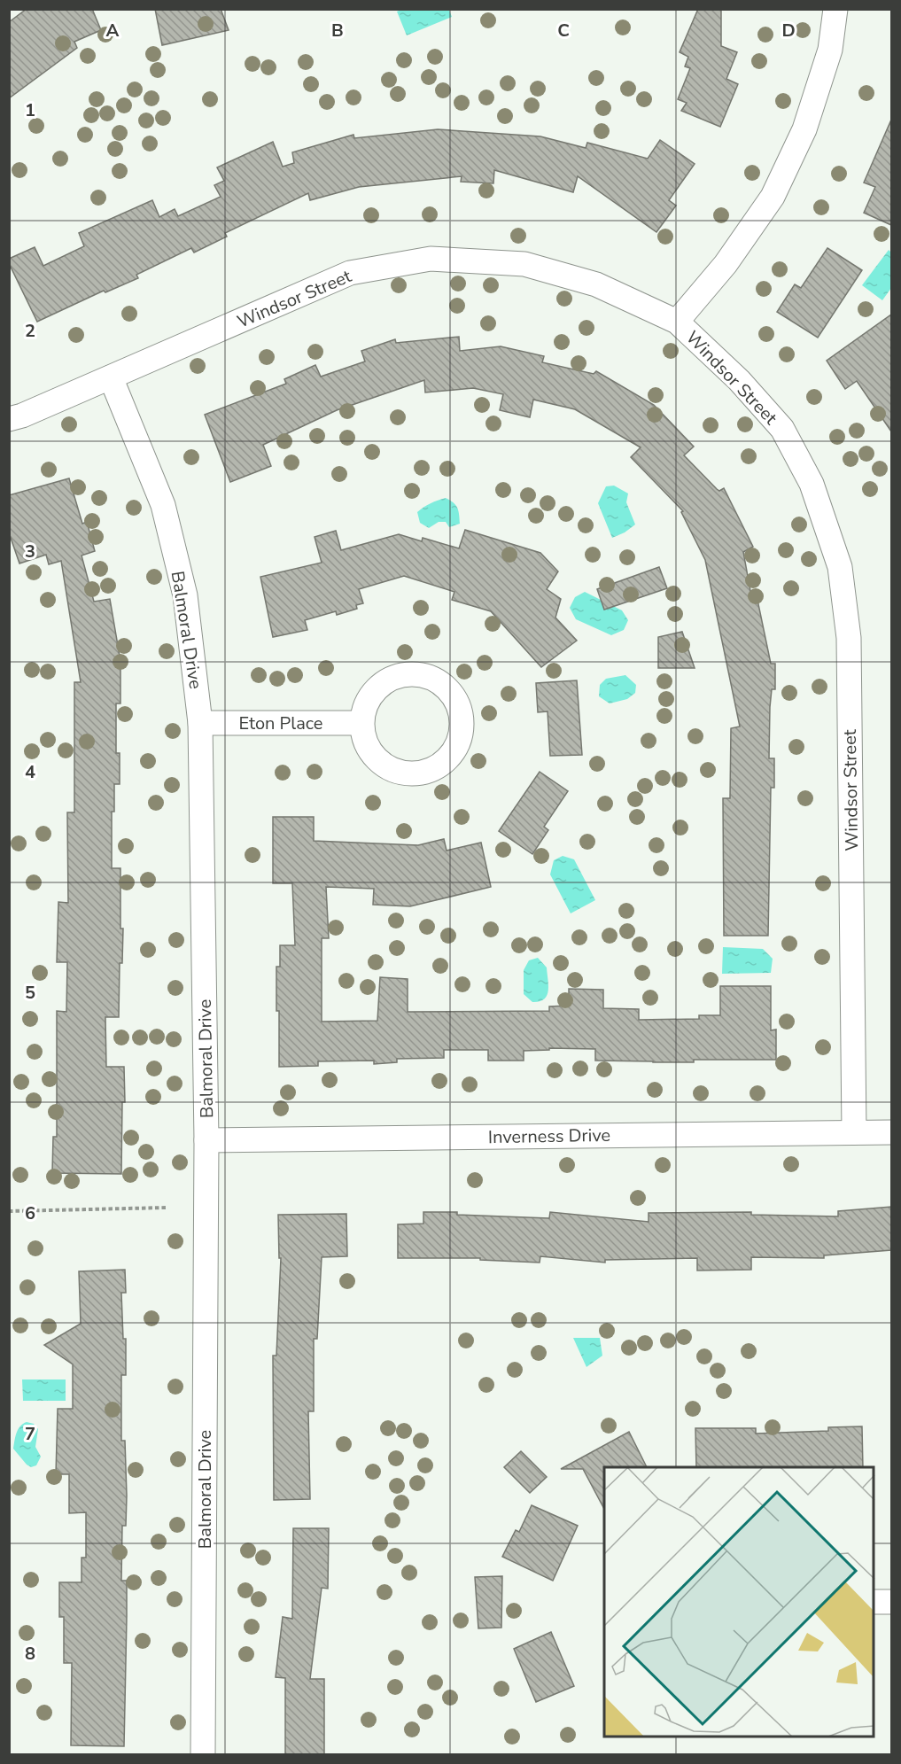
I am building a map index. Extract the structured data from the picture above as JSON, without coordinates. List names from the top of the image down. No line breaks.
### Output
{"streets":{"street":["Windsor Street","Balmoral Drive","Eton Place","Inverness Drive"]},"crossings":[["Windsor Street","Balmoral Drive"],["Windsor Street","Inverness Drive"],["Balmoral Drive","Eton Place"],["Balmoral Drive","Inverness Drive"]],"grid":{"columns":["A","B","C","D"],"rows":["1","2","3","4","5","6","7","8"]}}
